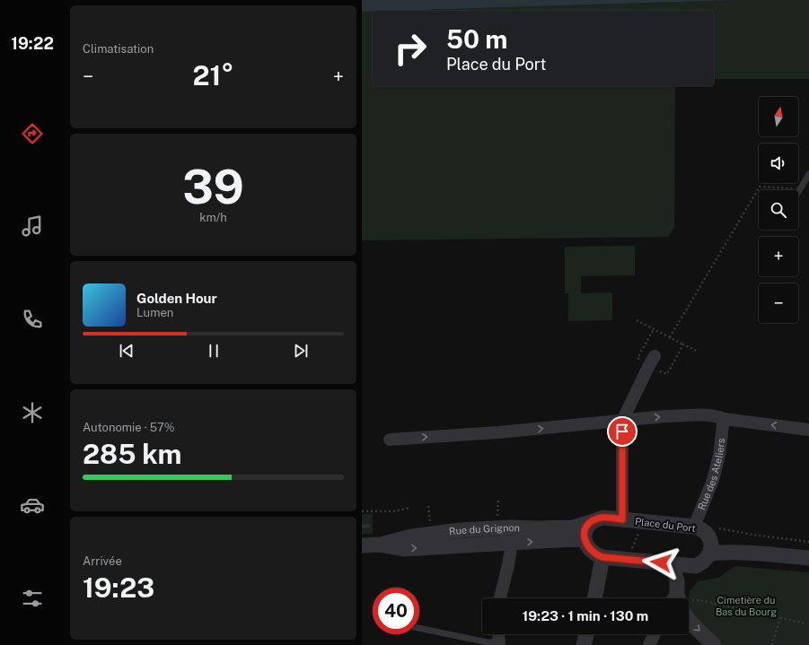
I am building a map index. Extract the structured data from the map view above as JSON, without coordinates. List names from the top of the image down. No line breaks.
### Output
{"streets":{"street":["Rue des Ateliers","Place du Port","Rue du Grignon"]},"crossings":[["Rue des Ateliers","Place du Port"],["Place du Port","Rue du Grignon"]],"parks":["Cimetière du Bas du Bourg"],"north":"top","page":{"tabs":"19:22","tile":["Climatisation",["39","km/h"],["Autonomie · 57%","285 km"],["Arrivée","19:23"]],"turn":["50 m","Place du Port"],"heat":["−","21°","+"],"map_buttons":["+","−"],"song":["Golden Hour","Lumen"],"limit":"40","trip":"19:23 · 1 min · 130 m"}}
